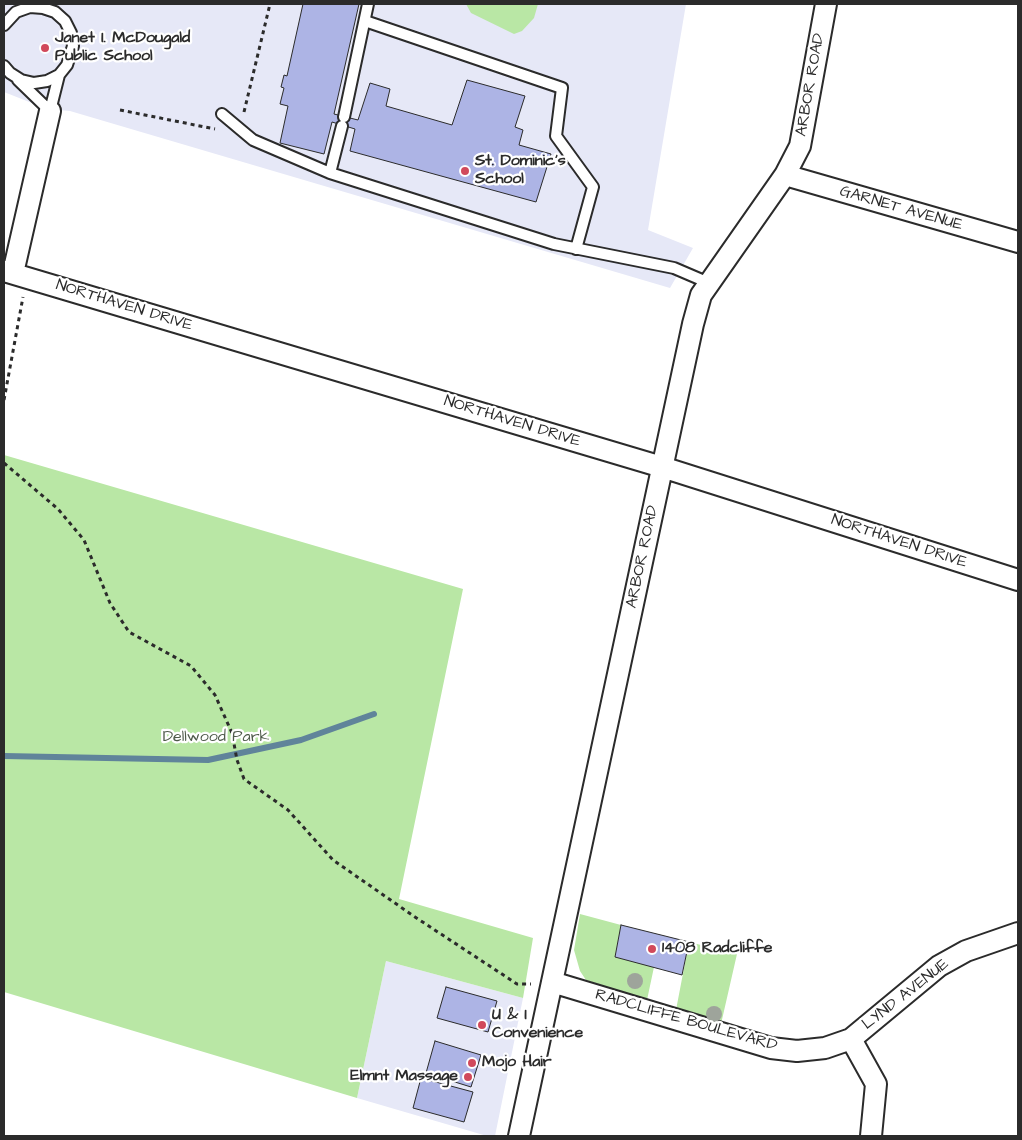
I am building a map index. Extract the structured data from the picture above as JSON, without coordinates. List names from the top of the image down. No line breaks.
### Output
{"streets":{"street":["ARBOR ROAD","GARNET AVENUE","NORTHAVEN DRIVE","LYND AVENUE","RADCLIFFE BOULEVARD"]},"crossings":[["ARBOR ROAD","GARNET AVENUE"],["ARBOR ROAD","NORTHAVEN DRIVE"],["ARBOR ROAD","RADCLIFFE BOULEVARD"],["LYND AVENUE","RADCLIFFE BOULEVARD"]],"parks":["Dellwood Park"],"places":["Janet I. McDougald Public School","St. Dominic's School","1408 Radcliffe","U & I Convenience","Mojo Hair","Elmnt Massage"]}
